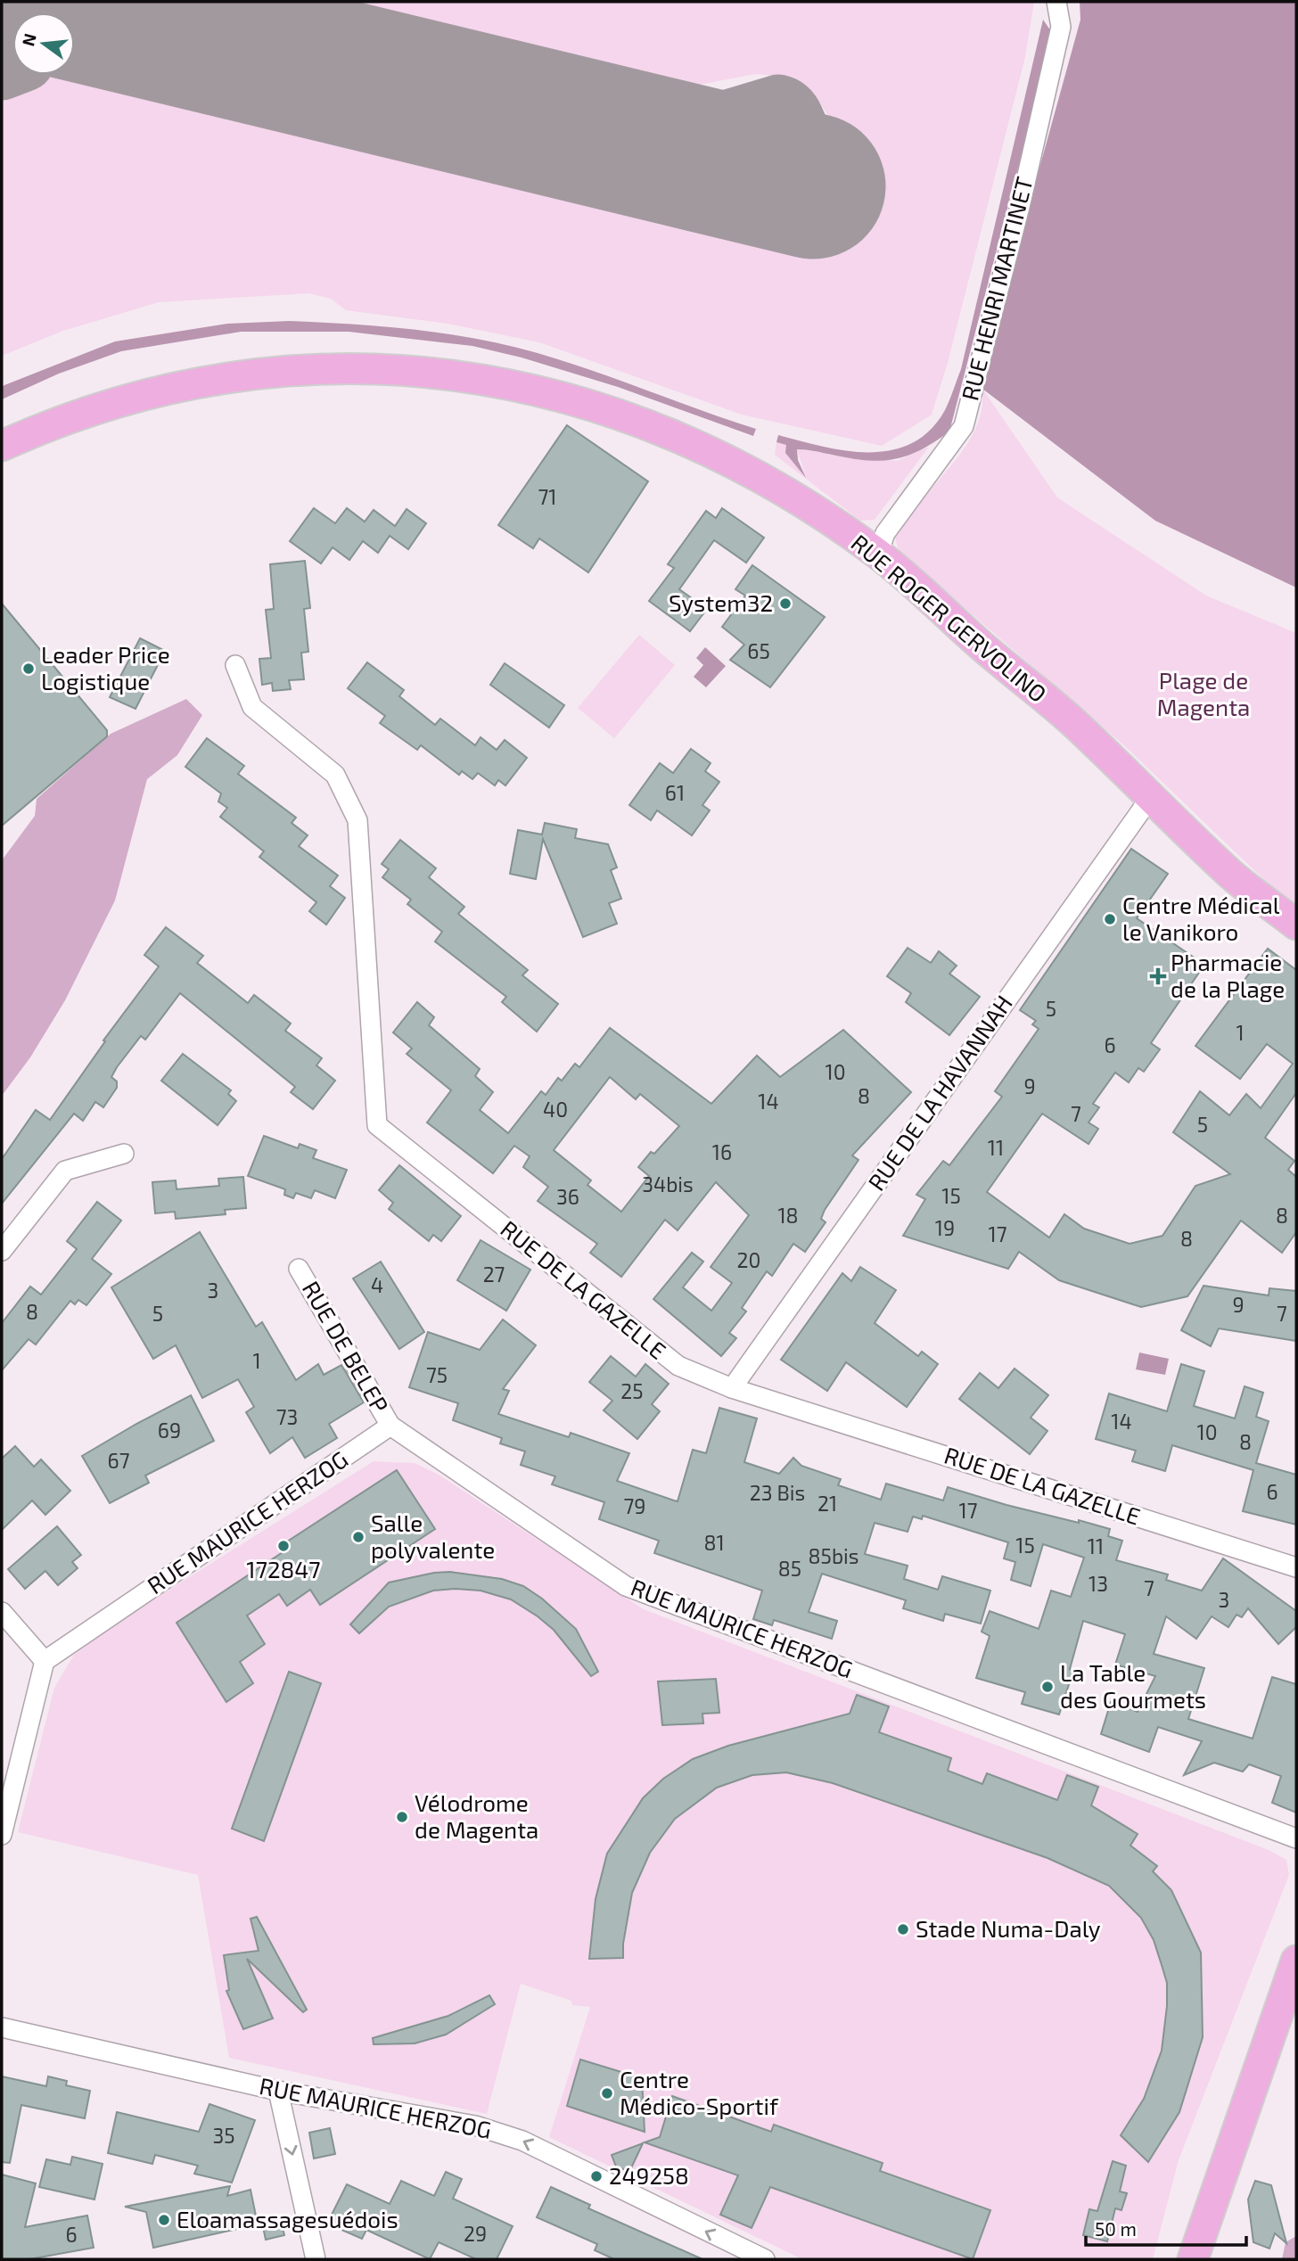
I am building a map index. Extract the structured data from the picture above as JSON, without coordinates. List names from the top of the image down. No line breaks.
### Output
{"streets":{"main road":["RUE ROGER GERVOLINO"],"street":["RUE HENRI MARTINET","RUE DE LA HAVANNAH","RUE DE LA GAZELLE","RUE DE BELEP","RUE MAURICE HERZOG"]},"crossings":[["RUE HENRI MARTINET","RUE ROGER GERVOLINO"],["RUE ROGER GERVOLINO","RUE DE LA HAVANNAH"],["RUE DE LA HAVANNAH","RUE DE LA GAZELLE"],["RUE DE BELEP","RUE MAURICE HERZOG"]],"parks":["Plage de Magenta"],"places":{"other":["System32","Leader Price Logistique","Centre Médical le Vanikoro","Salle polyvalente","172847","La Table des Gourmets","Vélodrome de Magenta","Stade Numa-Daly","Centre Médico-Sportif","249258","Eloamassagesuédois"],"health":["Pharmacie de la Plage"]},"house_numbers":["71","65","61","5","1","6","10","9","8","14","40","7","5","11","16","34bis","15","36","18","8","19","17","8","20","27","4","3","9","8","5","7","1","75","25","73","14","69","10","8","67","6","23 Bis","21","79","17","81","15","11","85bis","85","13","7","3","35","29","6"],"scale_bar":"50 m","north":"left"}
